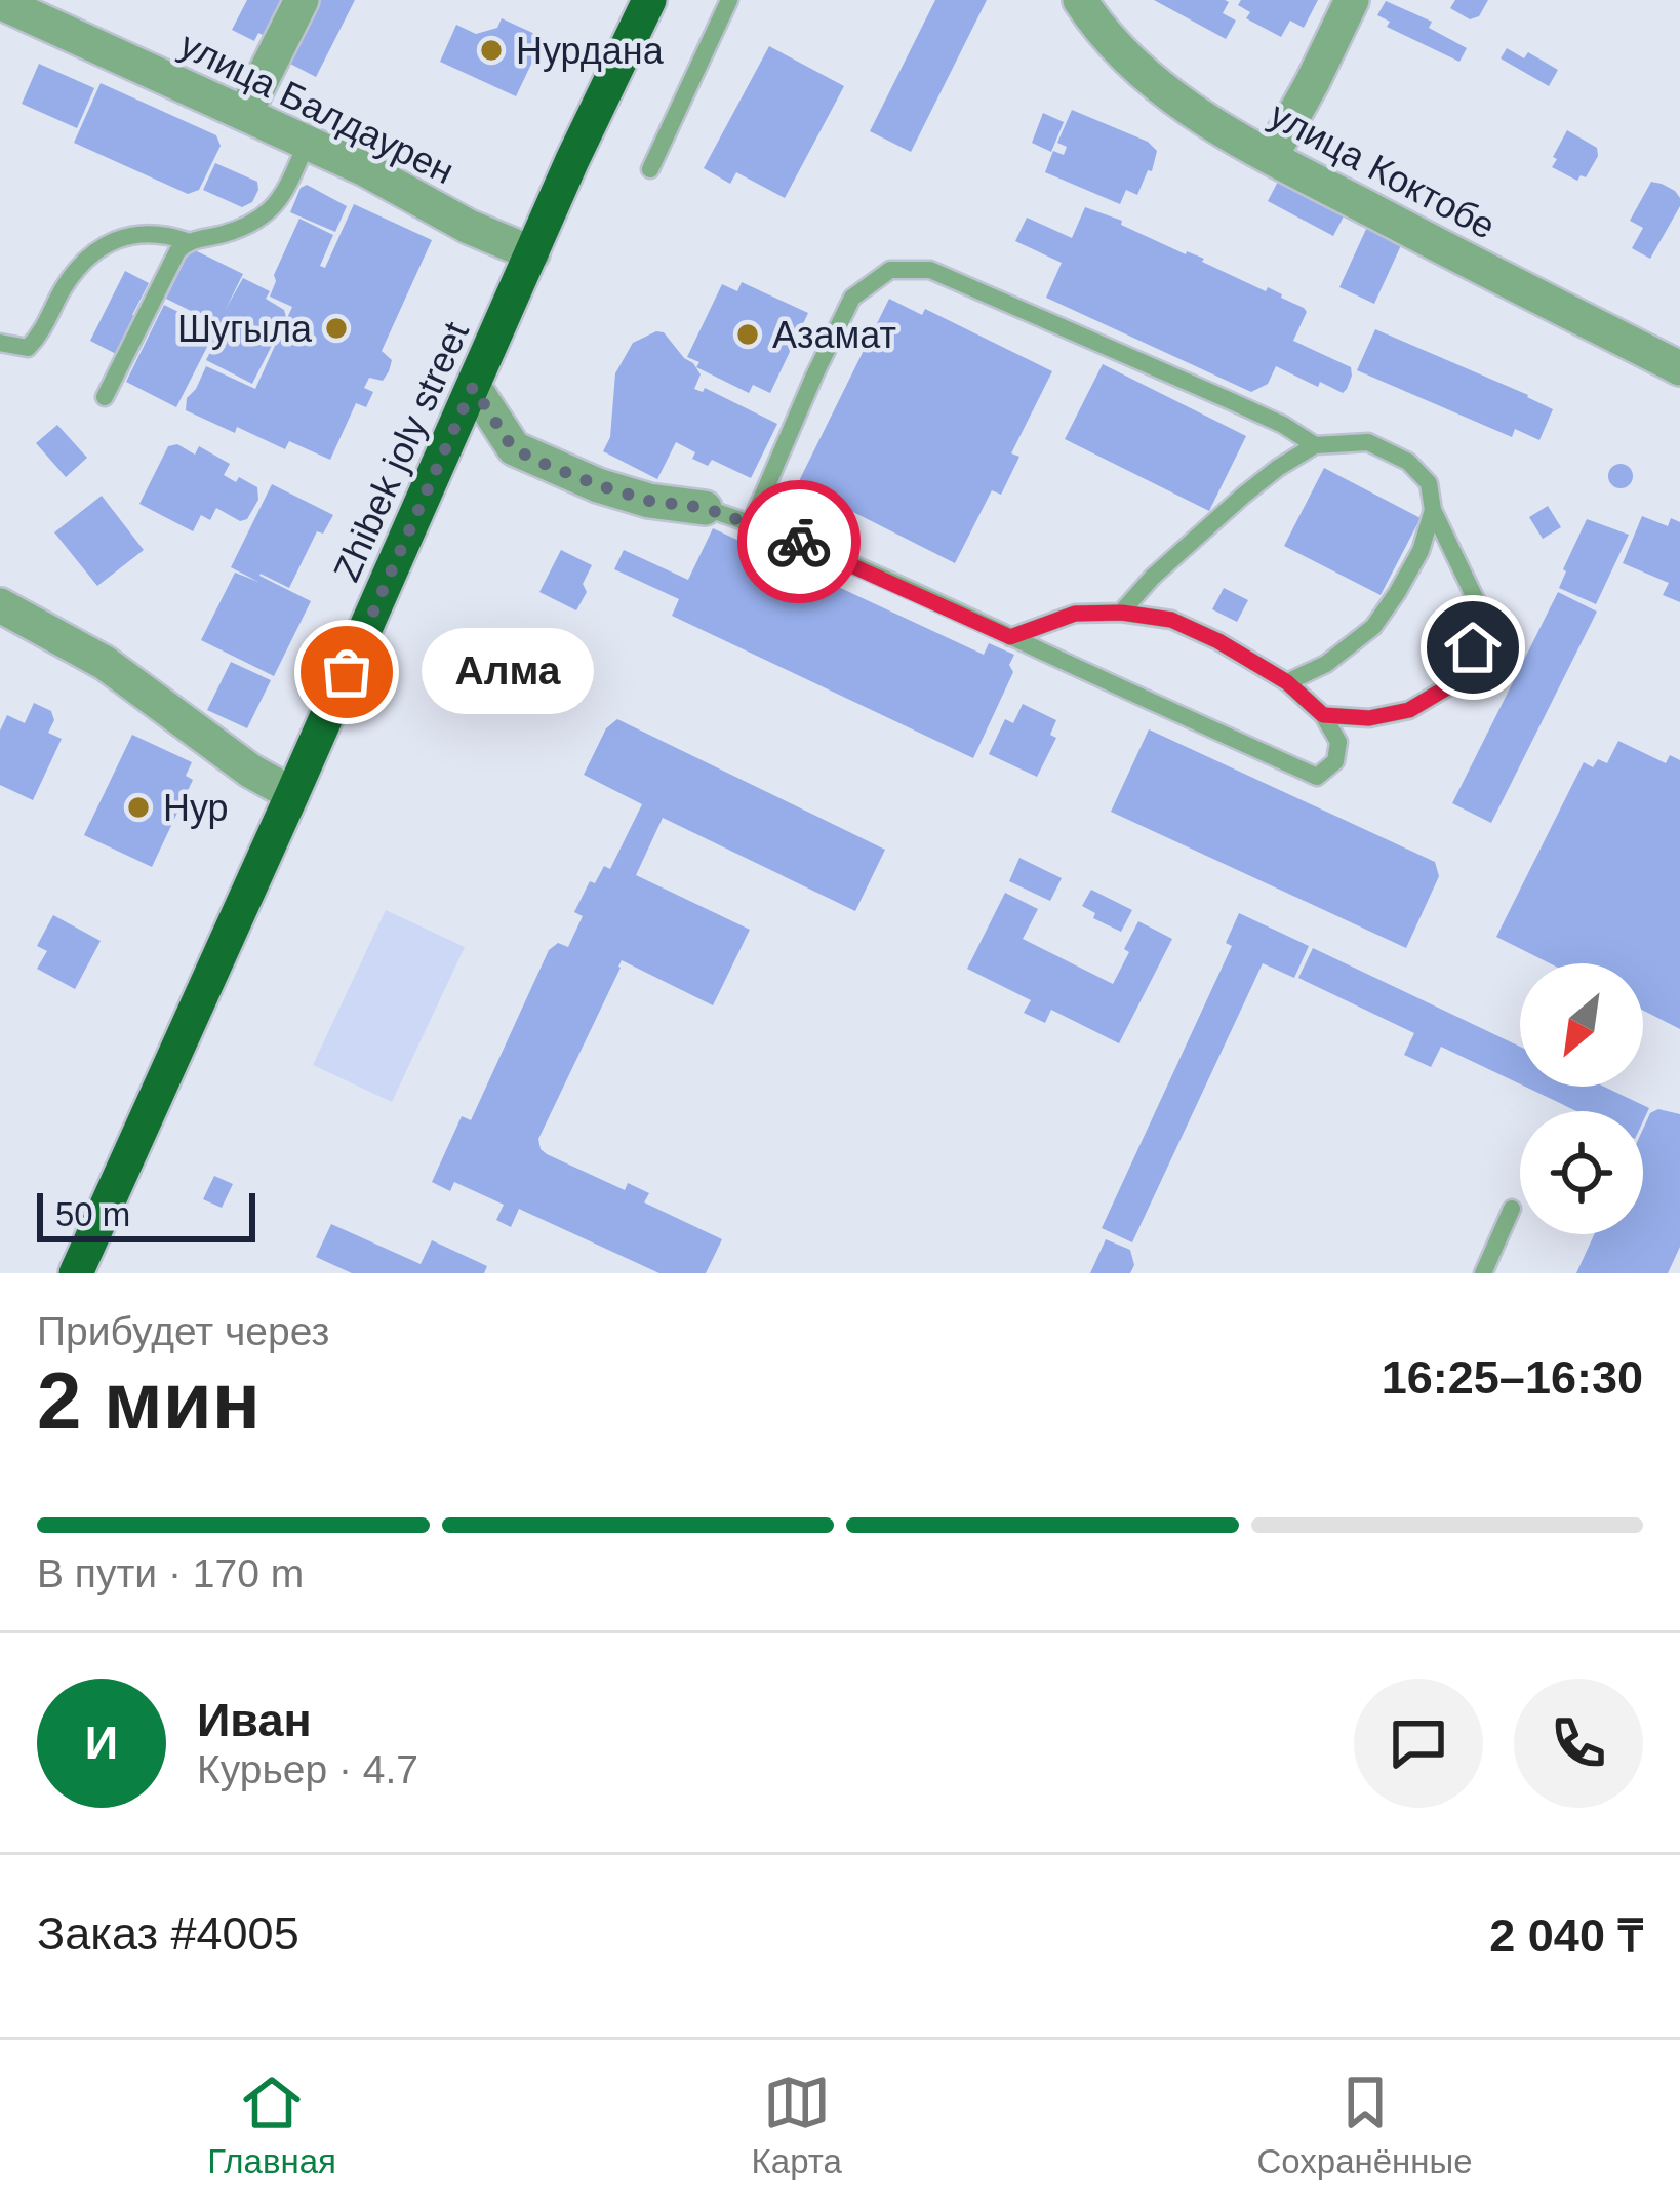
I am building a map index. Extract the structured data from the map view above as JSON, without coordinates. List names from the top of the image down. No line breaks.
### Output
{"streets":{"highway":["Zhibek joly street"],"street":["улица Балдаурен","улица Коктобе"]},"crossings":[["улица Балдаурен","Zhibek joly street"]],"places":["Нурдана","Шугыла","Азамат","Алма","Нур"],"scale_bar":"50 m","north":"bottom left","page":{"bubble":"Алма","scale":"50 m","heading":["2 мин","Прибудет через","16:25–16:30"],"panel":["Иван","Курьер · 4.7","Заказ #4005","2 040 ₸"],"bar":"В пути · 170 m","round":"И","tabs":["Главная","Карта","Сохранённые"]}}
